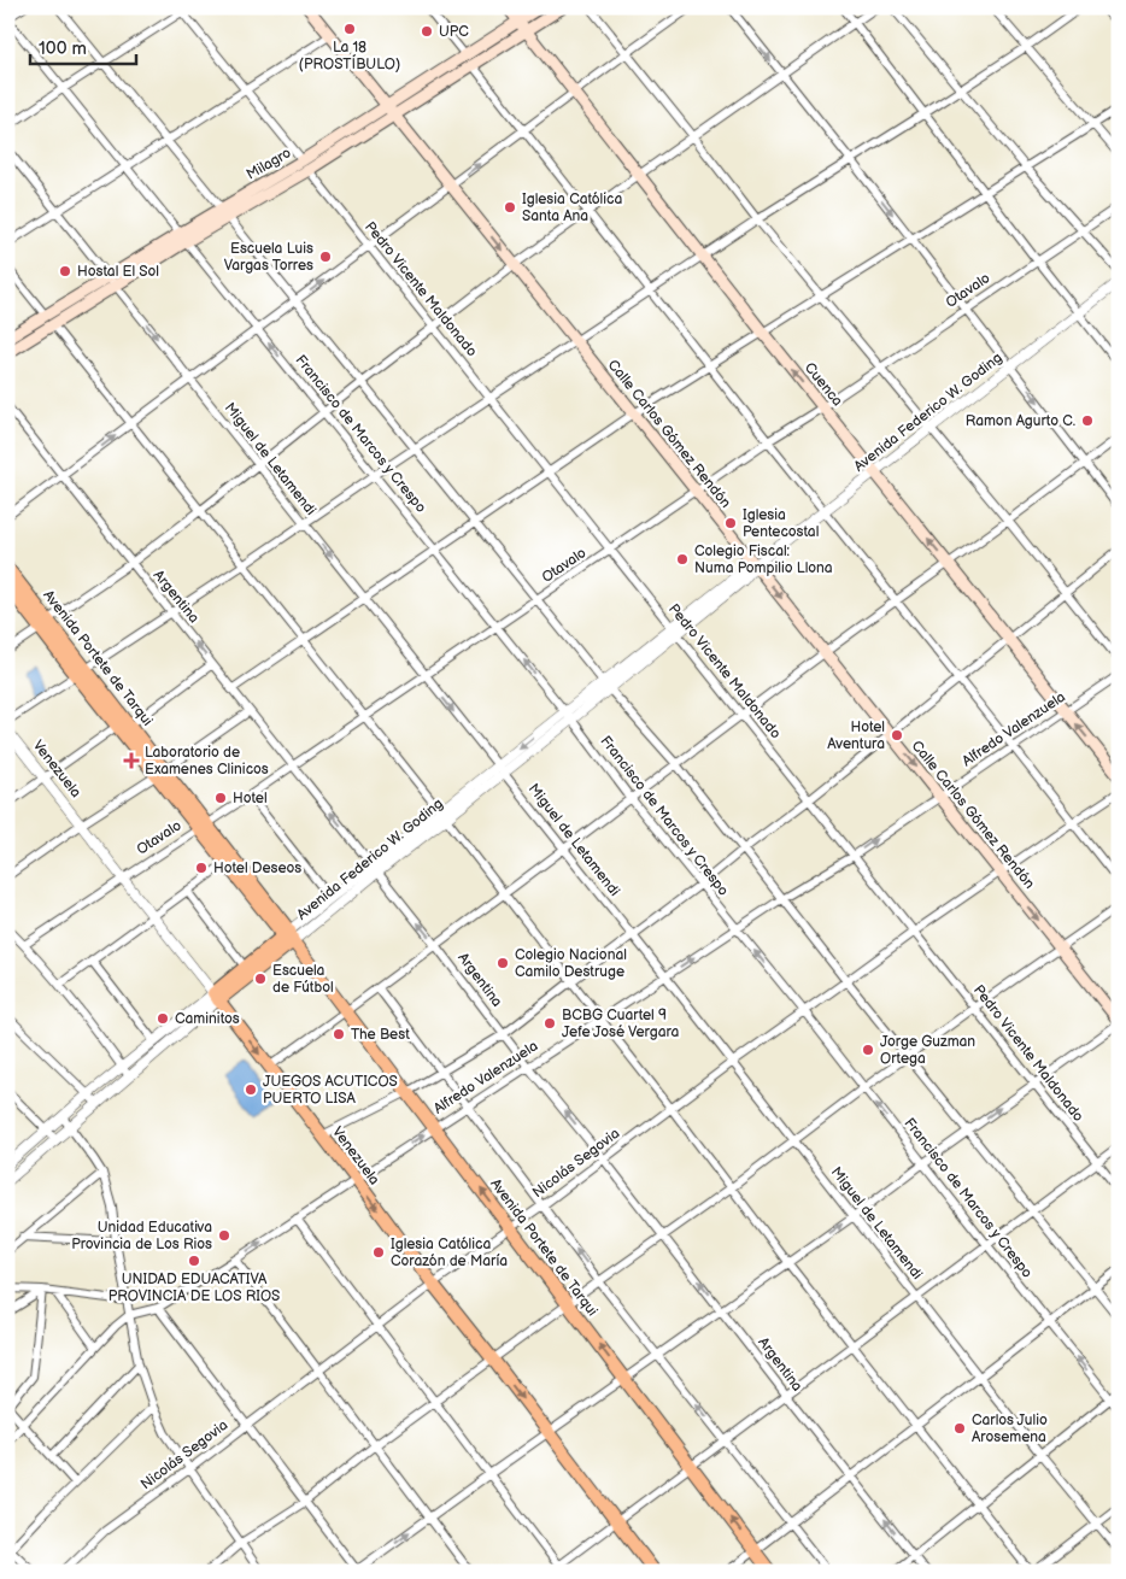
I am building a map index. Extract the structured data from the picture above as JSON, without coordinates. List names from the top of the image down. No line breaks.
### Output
{"streets":{"main road":["Milagro","Cuenca","Avenida Federico W. Goding","Calle Carlos Gómez Rendón","Avenida Portete de Tarqui","Venezuela"],"street":["Pedro Vicente Maldonado","Otavalo","Francisco de Marcos y Crespo","Miguel de Letamendi","Argentina","Alfredo Valenzuela","Nicolás Segovia"]},"crossings":[["Milagro","Pedro Vicente Maldonado"],["Milagro","Cuenca"],["Milagro","Francisco de Marcos y Crespo"],["Milagro","Calle Carlos Gómez Rendón"],["Milagro","Miguel de Letamendi"],["Pedro Vicente Maldonado","Otavalo"],["Pedro Vicente Maldonado","Avenida Federico W. Goding"],["Pedro Vicente Maldonado","Alfredo Valenzuela"],["Pedro Vicente Maldonado","Nicolás Segovia"],["Otavalo","Cuenca"],["Otavalo","Francisco de Marcos y Crespo"],["Otavalo","Calle Carlos Gómez Rendón"],["Otavalo","Miguel de Letamendi"],["Otavalo","Argentina"],["Otavalo","Avenida Portete de Tarqui"],["Otavalo","Venezuela"],["Cuenca","Avenida Federico W. Goding"],["Cuenca","Alfredo Valenzuela"],["Avenida Federico W. Goding","Francisco de Marcos y Crespo"],["Avenida Federico W. Goding","Calle Carlos Gómez Rendón"],["Avenida Federico W. Goding","Miguel de Letamendi"],["Avenida Federico W. Goding","Argentina"],["Avenida Federico W. Goding","Avenida Portete de Tarqui"],["Avenida Federico W. Goding","Venezuela"],["Francisco de Marcos y Crespo","Alfredo Valenzuela"],["Francisco de Marcos y Crespo","Nicolás Segovia"],["Calle Carlos Gómez Rendón","Alfredo Valenzuela"],["Calle Carlos Gómez Rendón","Nicolás Segovia"],["Miguel de Letamendi","Alfredo Valenzuela"],["Miguel de Letamendi","Nicolás Segovia"],["Argentina","Alfredo Valenzuela"],["Argentina","Nicolás Segovia"],["Avenida Portete de Tarqui","Alfredo Valenzuela"],["Avenida Portete de Tarqui","Nicolás Segovia"],["Alfredo Valenzuela","Venezuela"],["Venezuela","Nicolás Segovia"]],"one_way":["Argentina"],"places":{"other":["La 18 (PROSTÍBULO)","UPC","Iglesia Católica Santa Ana","Escuela Luis Vargas Torres","Hostal El Sol","Ramon Agurto C.","Iglesia Pentecostal","Colegio Fiscal: Numa Pompilio Llona","Hotel Aventura","Hotel","Hotel Deseos","Colegio Nacional Camilo Destruge","Escuela de Fútbol","Caminitos","BCBG Cuartel 9 Jefe José Vergara","The Best","Jorge Guzman Ortega","JUEGOS ACUTICOS PUERTO LISA","Unidad Educativa Provincia de Los Rios","Iglesia Católica Corazón de María","UNIDAD EDUACATIVA PROVINCIA DE LOS RIOS","Carlos Julio Arosemena"],"health":["Laboratorio de Examenes Clinicos"]},"scale_bar":"100 m"}
